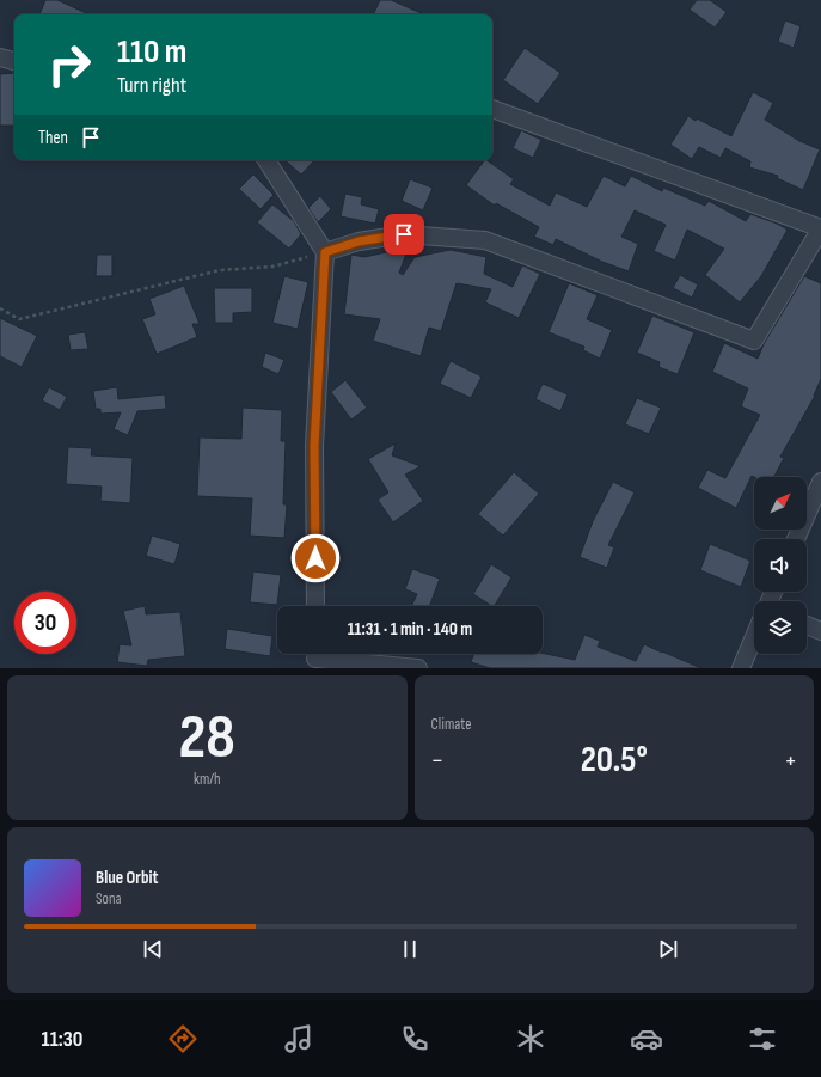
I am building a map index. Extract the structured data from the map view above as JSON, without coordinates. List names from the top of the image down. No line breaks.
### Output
{"north":"top right","page":{"turn":["110 m","Turn right"],"then":"Then","limit":"30","trip":"11:31 · 1 min · 140 m","tile":[["28","km/h"],"Climate"],"heat":["−","20.5°","+"],"song":["Blue Orbit","Sona"],"tabs":"11:30"}}
